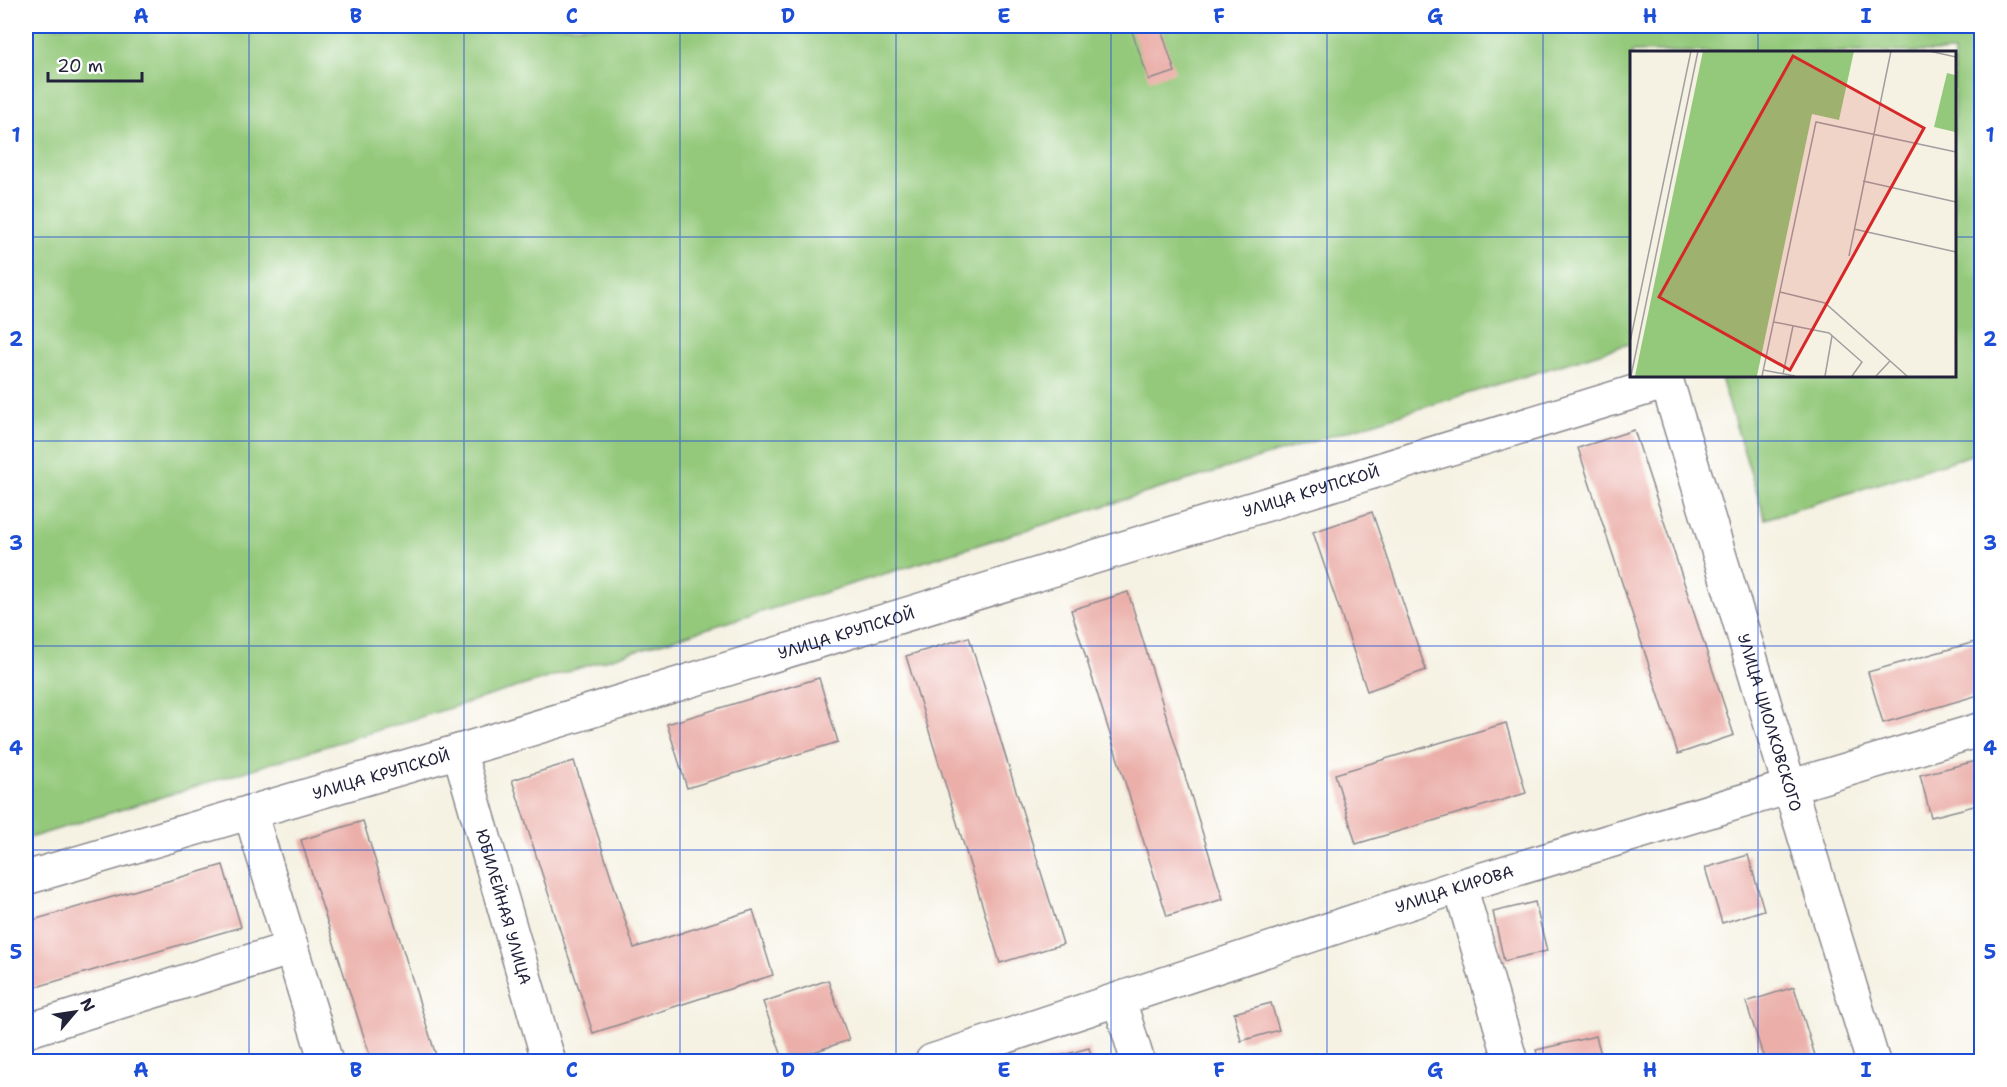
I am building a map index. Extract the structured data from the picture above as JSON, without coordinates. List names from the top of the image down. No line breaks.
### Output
{"streets":{"street":["УЛИЦА КРУПСКОЙ","УЛИЦА ЦИОЛКОВСКОГО","УЛИЦА КИРОВА","ЮБИЛЕЙНАЯ УЛИЦА"]},"crossings":[["УЛИЦА КРУПСКОЙ","УЛИЦА ЦИОЛКОВСКОГО"],["УЛИЦА КРУПСКОЙ","ЮБИЛЕЙНАЯ УЛИЦА"],["УЛИЦА ЦИОЛКОВСКОГО","УЛИЦА КИРОВА"]],"scale_bar":"20 m","north":"top right","grid":{"columns":["A","B","C","D","E","F","G","H","I"],"rows":["1","2","3","4","5"]}}
